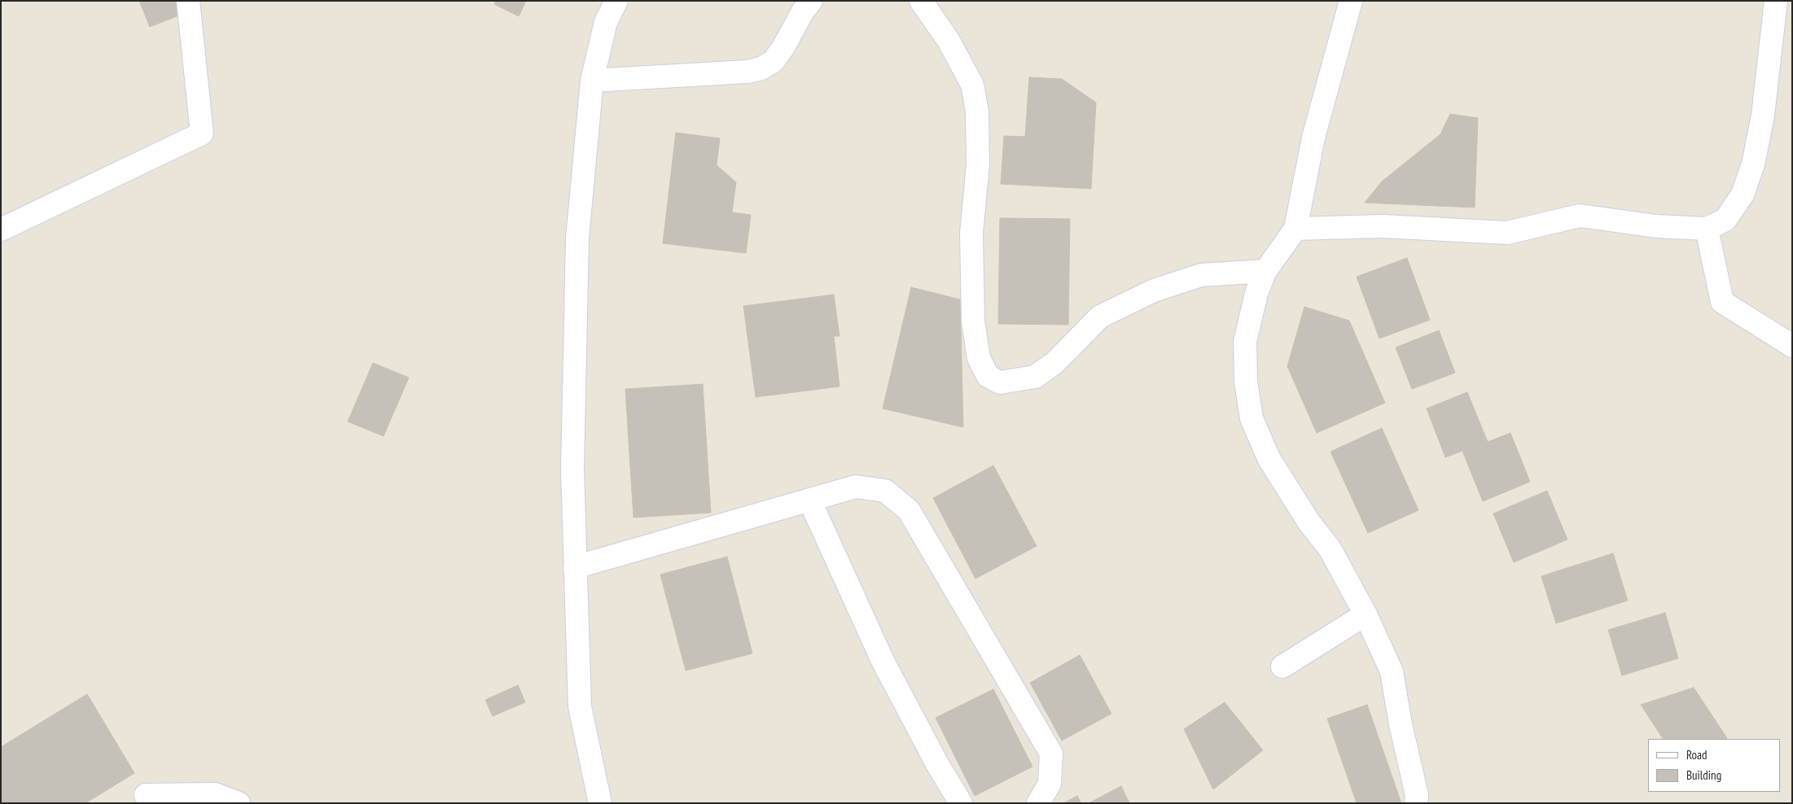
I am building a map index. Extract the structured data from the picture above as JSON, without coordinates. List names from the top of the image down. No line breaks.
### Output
{"legend":["Road","Building"]}
